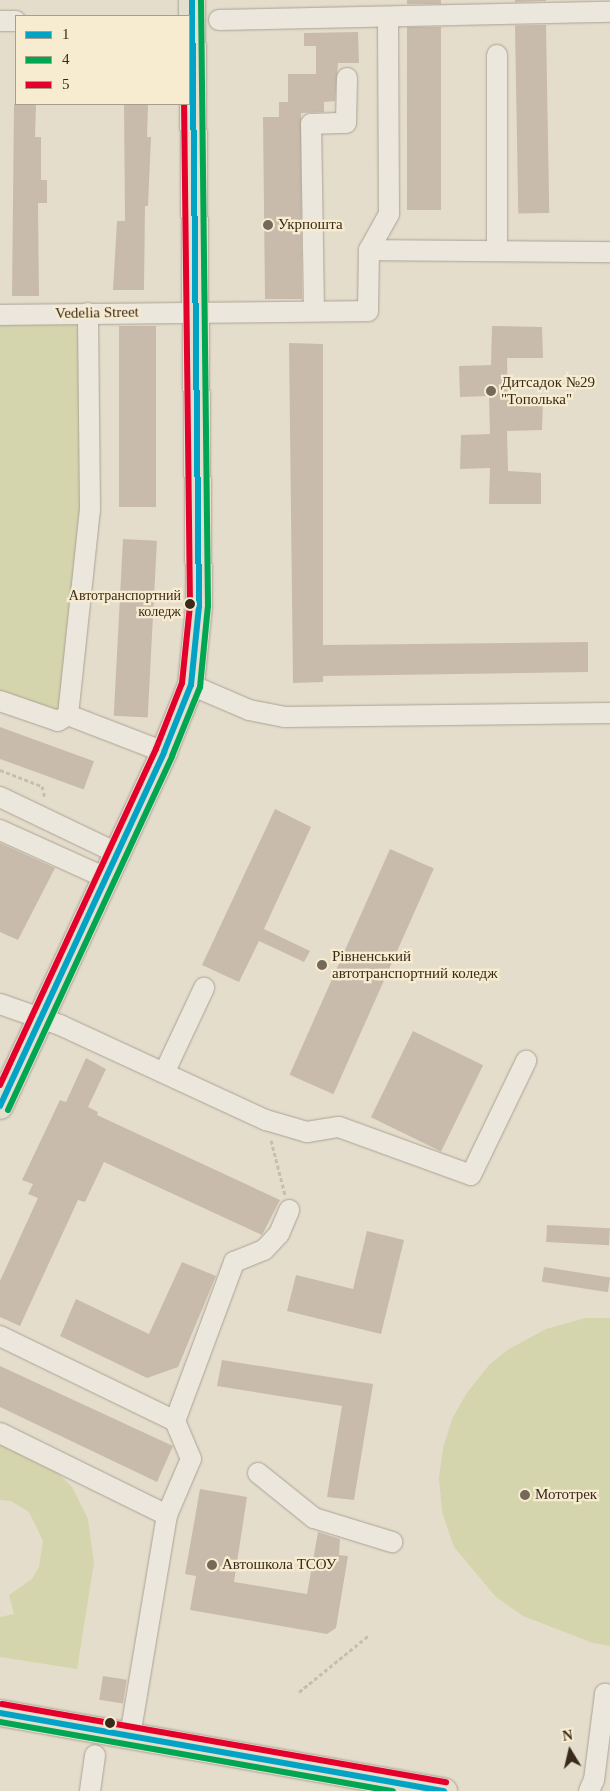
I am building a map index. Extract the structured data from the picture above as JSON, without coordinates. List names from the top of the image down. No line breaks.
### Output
{"streets":{"street":["Vedelia Street"]},"places":["Укрпошта","Дитсадок №29 \"Тополька\"","Автотранспортний коледж","Рівненський автотранспортний коледж","Мототрек","Автошкола ТСОУ"],"lines":["transit line 1","transit line 4","transit line 5"],"legend":["1","4","5"],"north":"top"}
